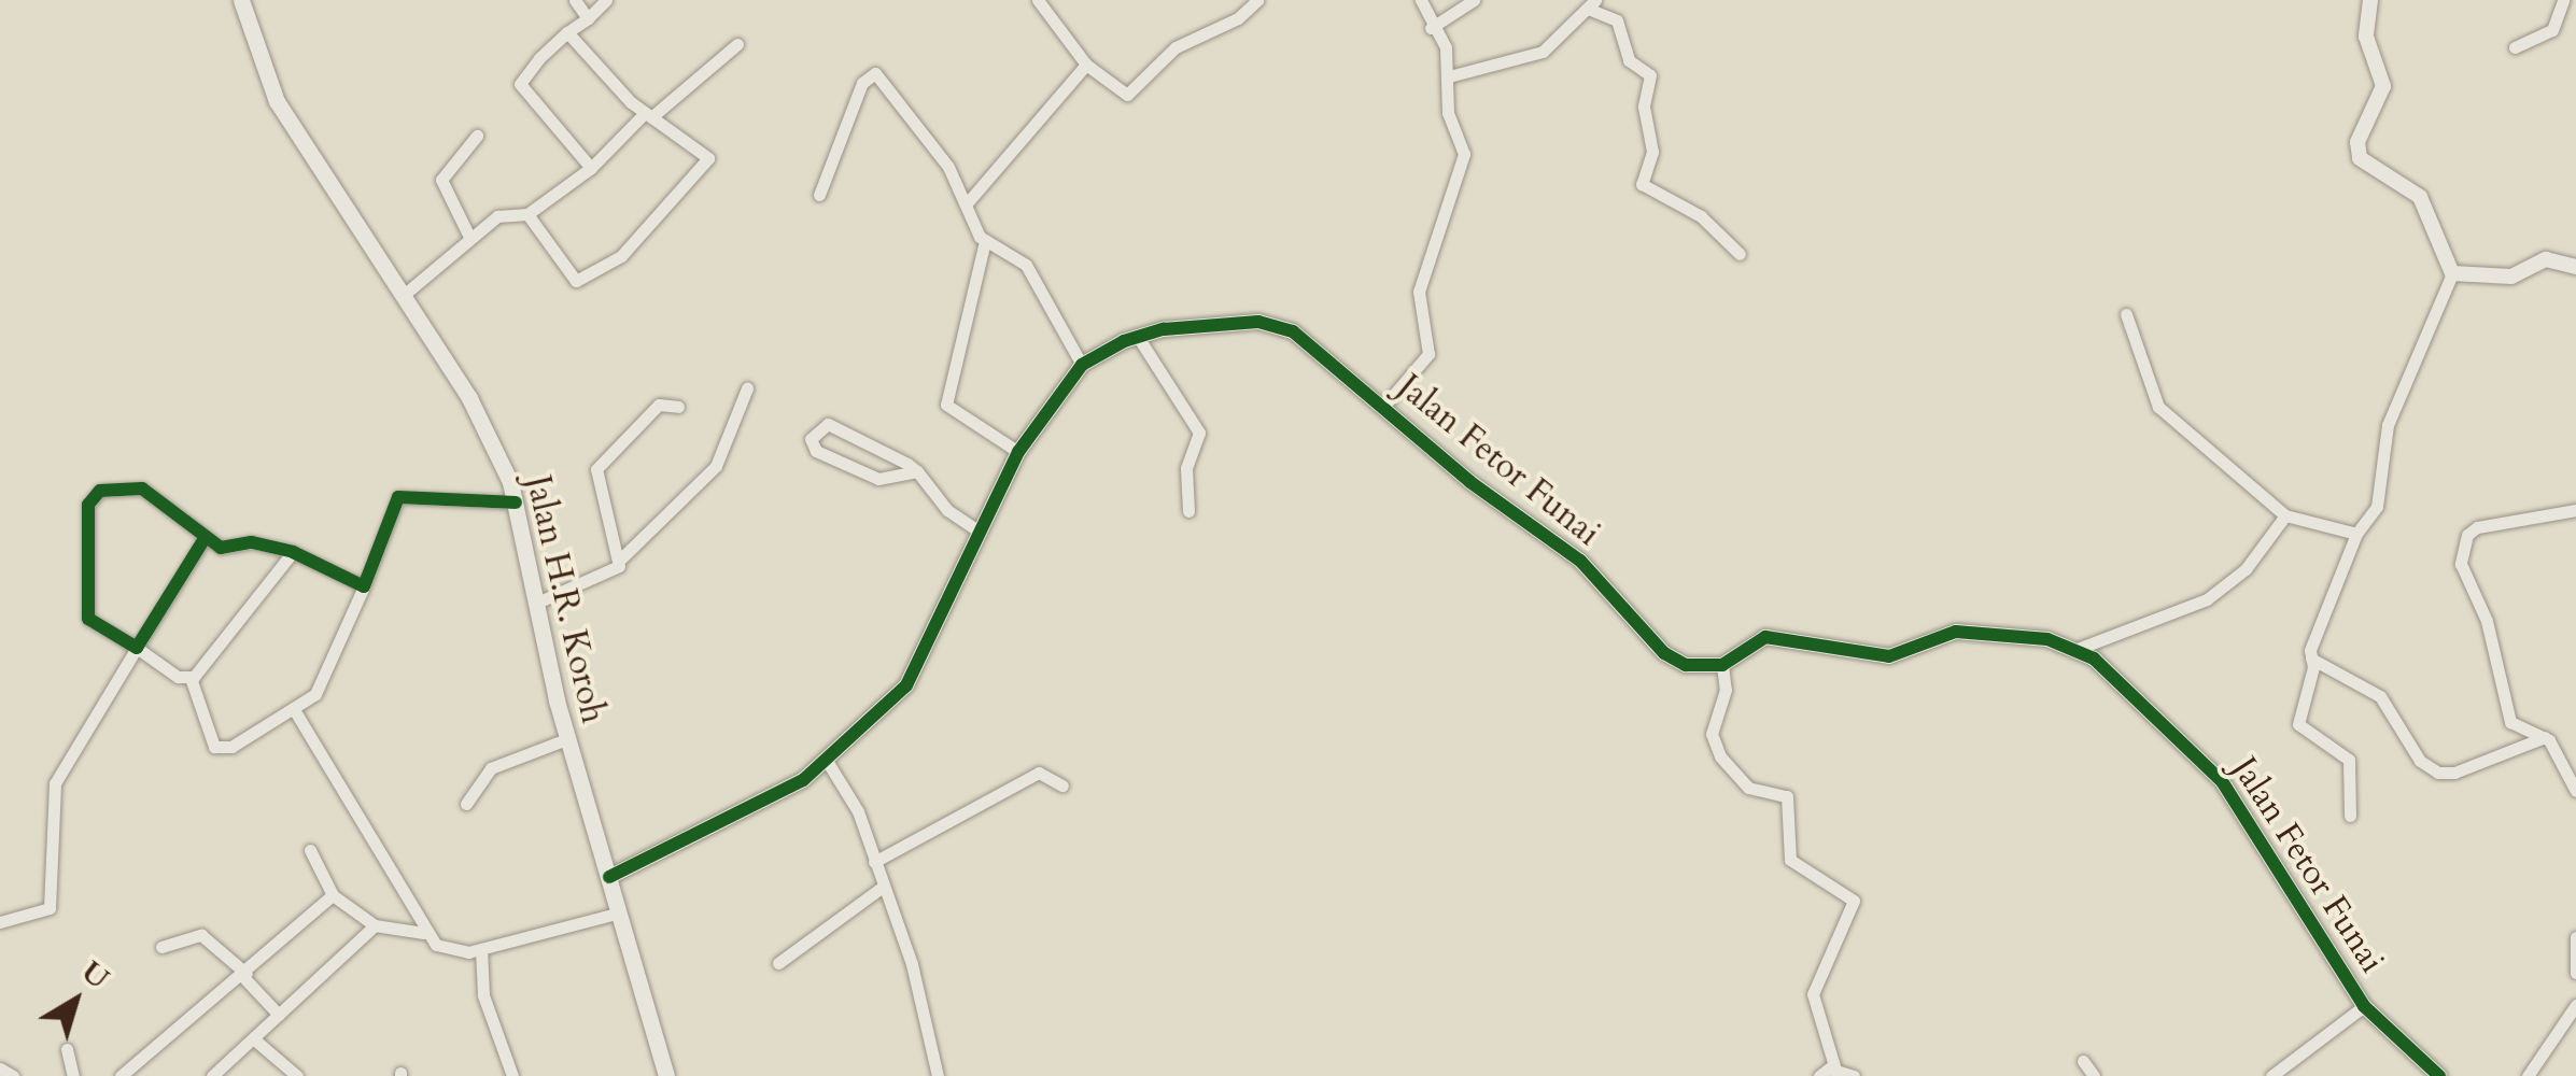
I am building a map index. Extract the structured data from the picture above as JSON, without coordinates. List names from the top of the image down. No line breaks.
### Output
{"streets":{"main road":["Jalan H.R. Koroh"],"street":["Jalan Fetor Funai"]},"crossings":[["Jalan Fetor Funai","Jalan H.R. Koroh"]],"north":"top right"}
